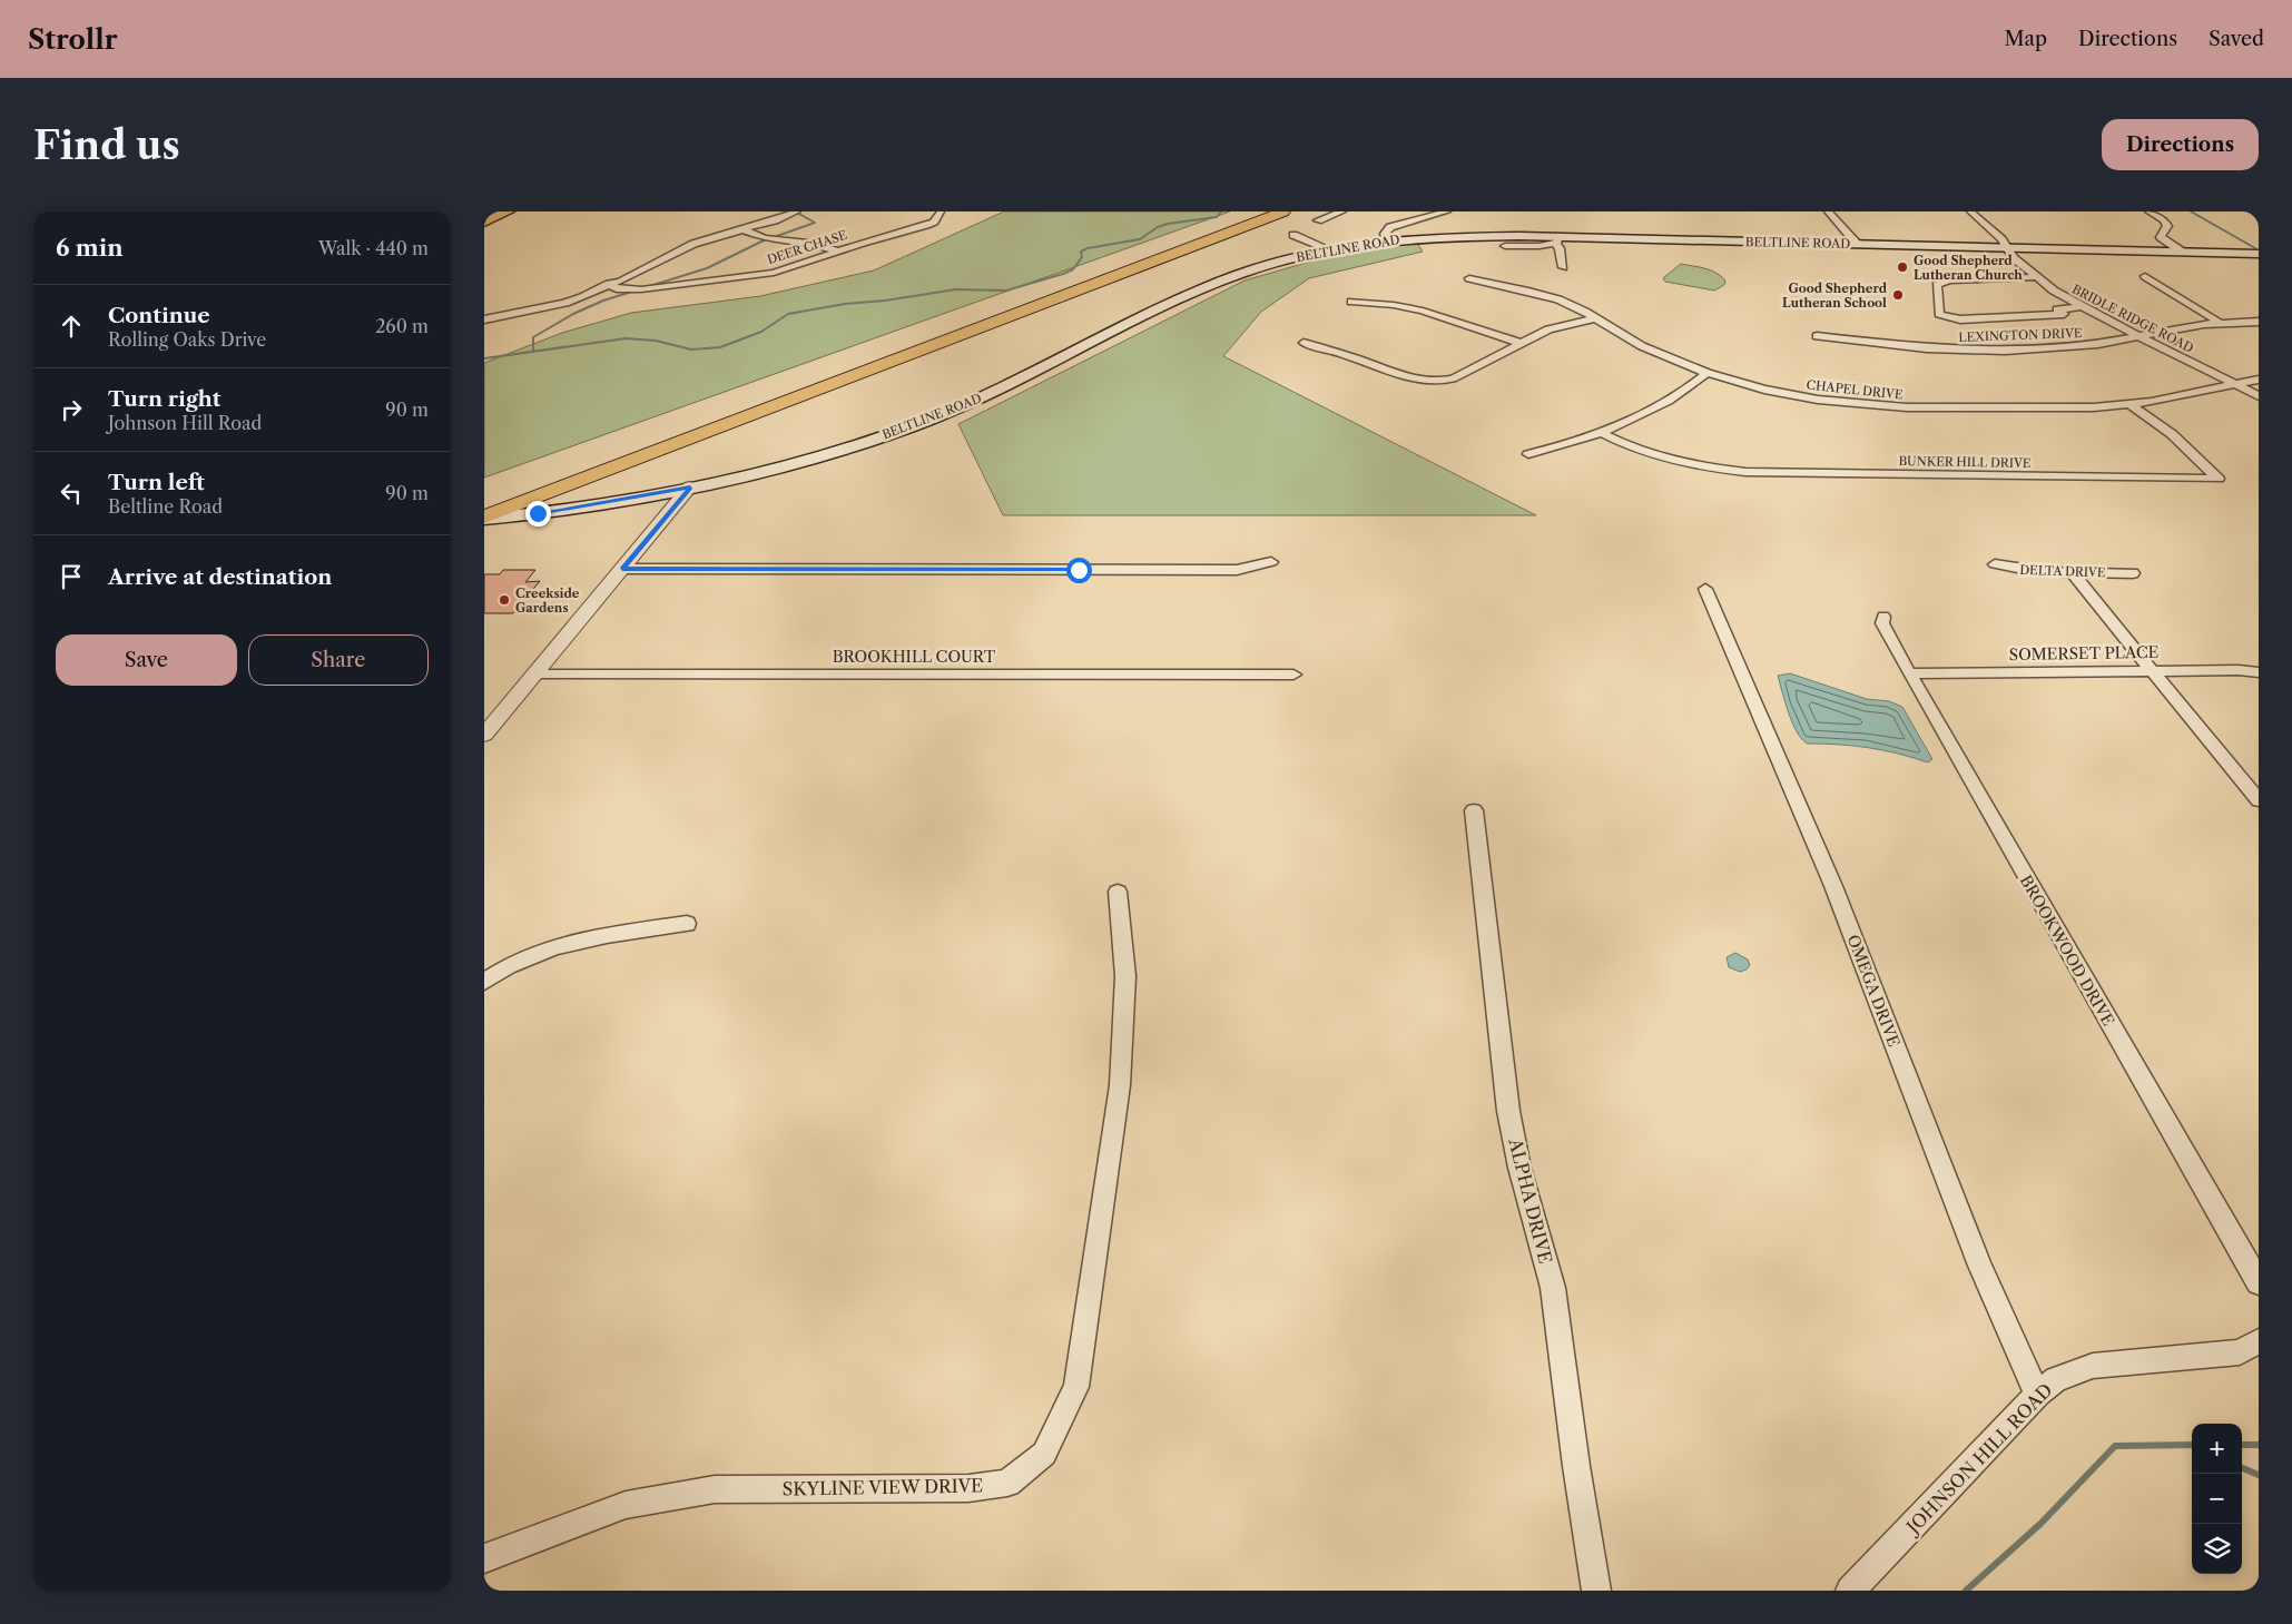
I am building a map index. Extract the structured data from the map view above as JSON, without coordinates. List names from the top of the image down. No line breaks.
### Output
{"streets":{"main road":["BELTLINE ROAD"],"street":["DEER CHASE","BRIDLE RIDGE ROAD","LEXINGTON DRIVE","CHAPEL DRIVE","BUNKER HILL DRIVE","DELTA DRIVE","SOMERSET PLACE","BROOKHILL COURT","BROOKWOOD DRIVE","OMEGA DRIVE","ALPHA DRIVE","JOHNSON HILL ROAD","SKYLINE VIEW DRIVE"]},"crossings":[["BELTLINE ROAD","BRIDLE RIDGE ROAD"],["BRIDLE RIDGE ROAD","LEXINGTON DRIVE"],["BRIDLE RIDGE ROAD","CHAPEL DRIVE"],["CHAPEL DRIVE","BUNKER HILL DRIVE"],["SOMERSET PLACE","BROOKWOOD DRIVE"],["OMEGA DRIVE","JOHNSON HILL ROAD"]],"places":["Good Shepherd Lutheran Church","Good Shepherd Lutheran School","Creekside Gardens"],"page":{"header":"Strollr","nav":["Map","Directions","Saved"],"buttons":["Directions",["Save","Share"]],"title":"Find us","heading":["6 min","Walk · 440 m"],"list":[["Continue","Rolling Oaks Drive","260 m"],["Turn right","Johnson Hill Road","90 m"],["Turn left","Beltline Road","90 m"],"Arrive at destination"],"map_buttons":["+","−"]}}
